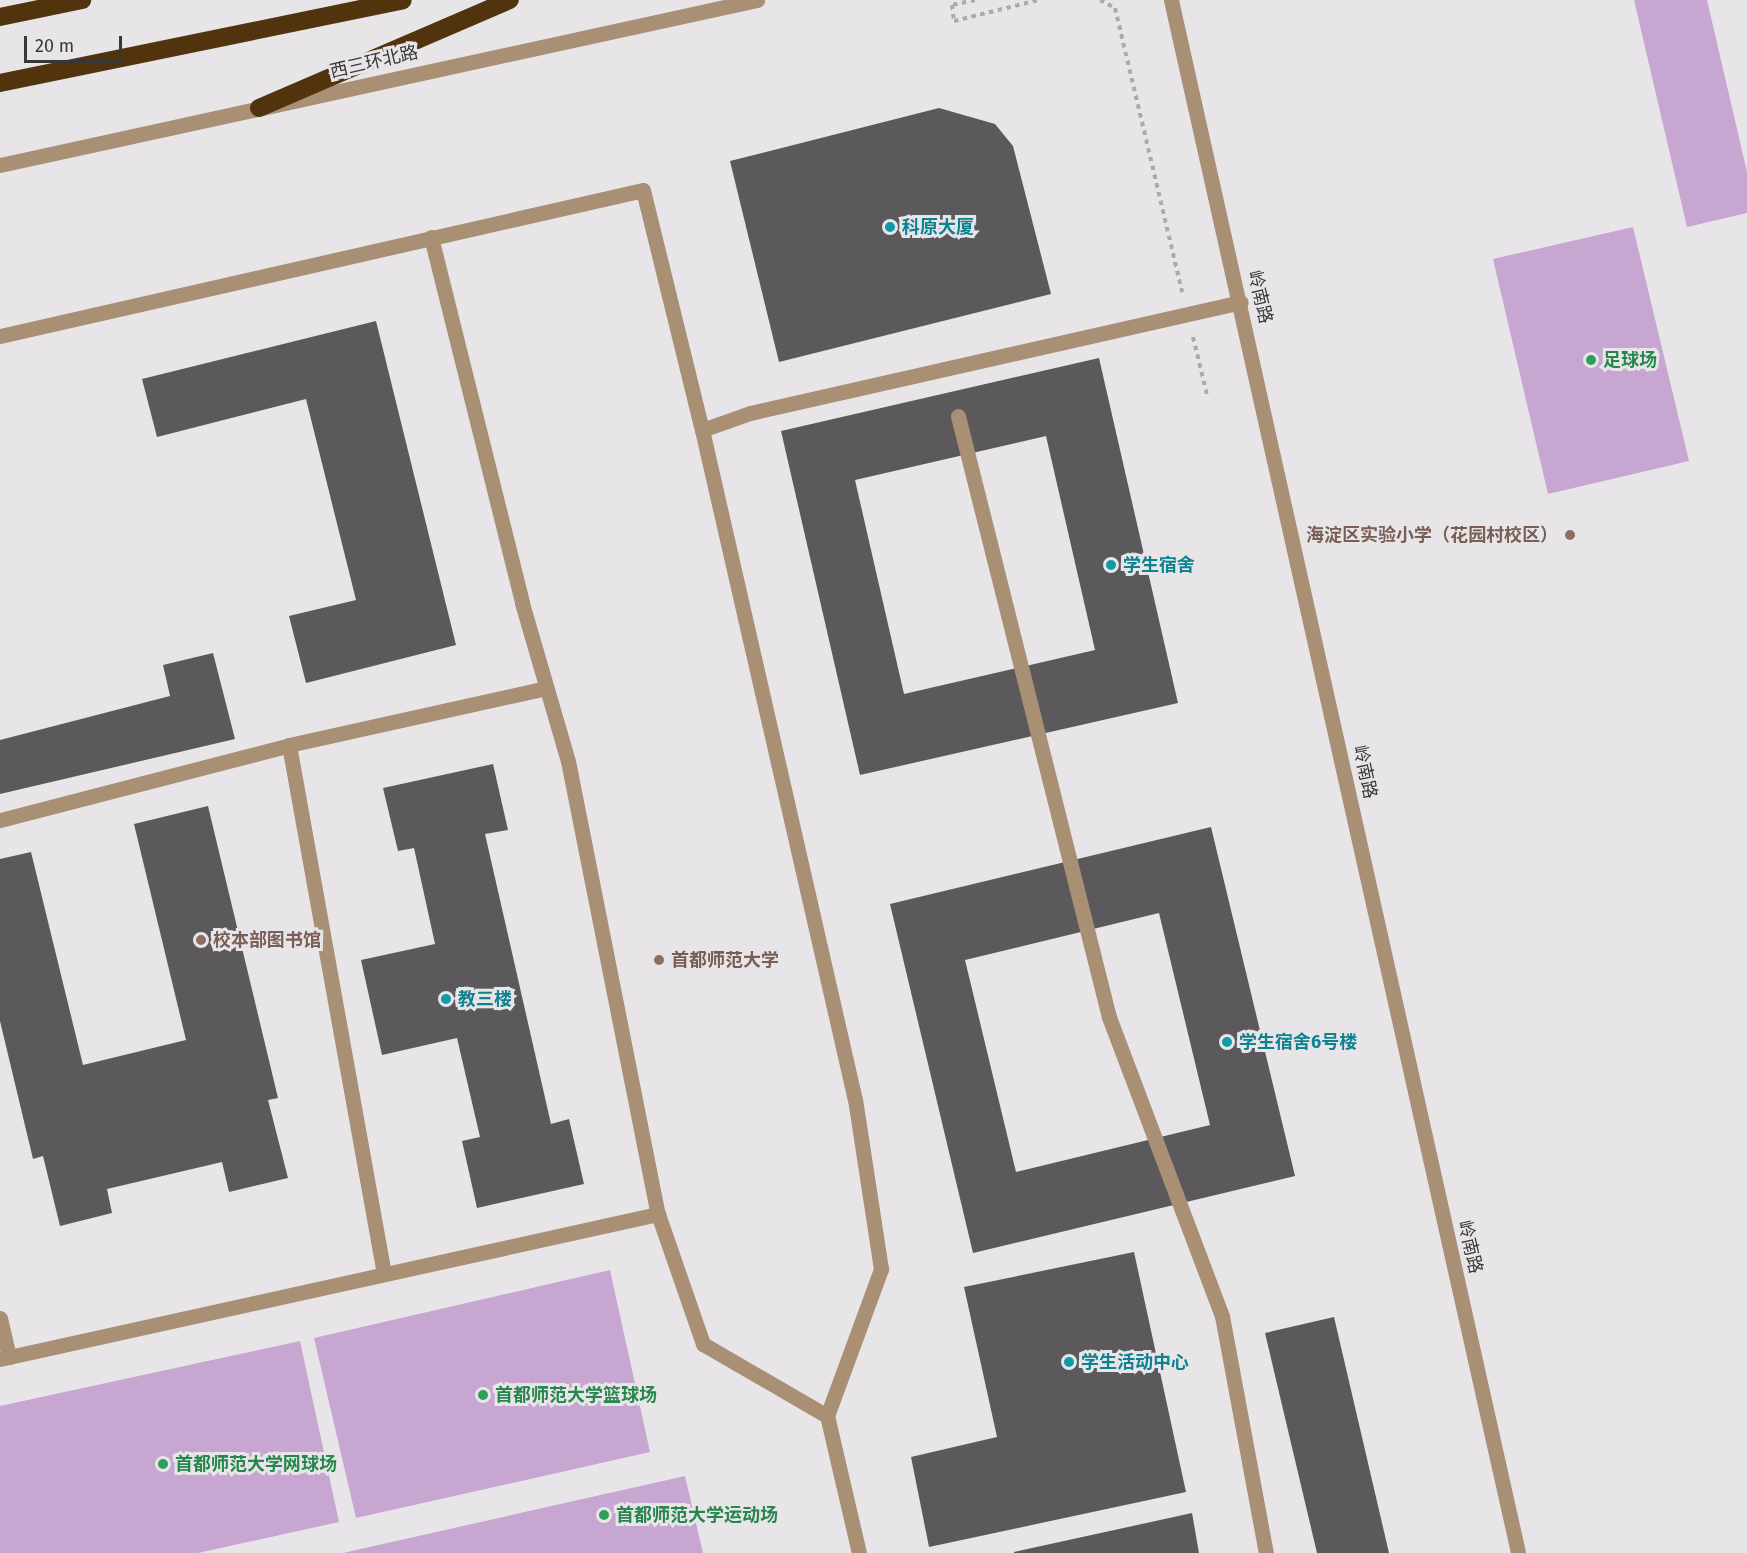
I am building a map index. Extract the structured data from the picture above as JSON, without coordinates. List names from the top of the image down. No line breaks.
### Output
{"streets":{"street":["西三环北路","岭南路"]},"places":["科原大厦","足球场","海淀区实验小学（花园村校区）","学生宿舍","校本部图书馆","首都师范大学","教三楼","学生宿舍6号楼","学生活动中心","首都师范大学篮球场","首都师范大学网球场","首都师范大学运动场"],"scale_bar":"20 m"}
